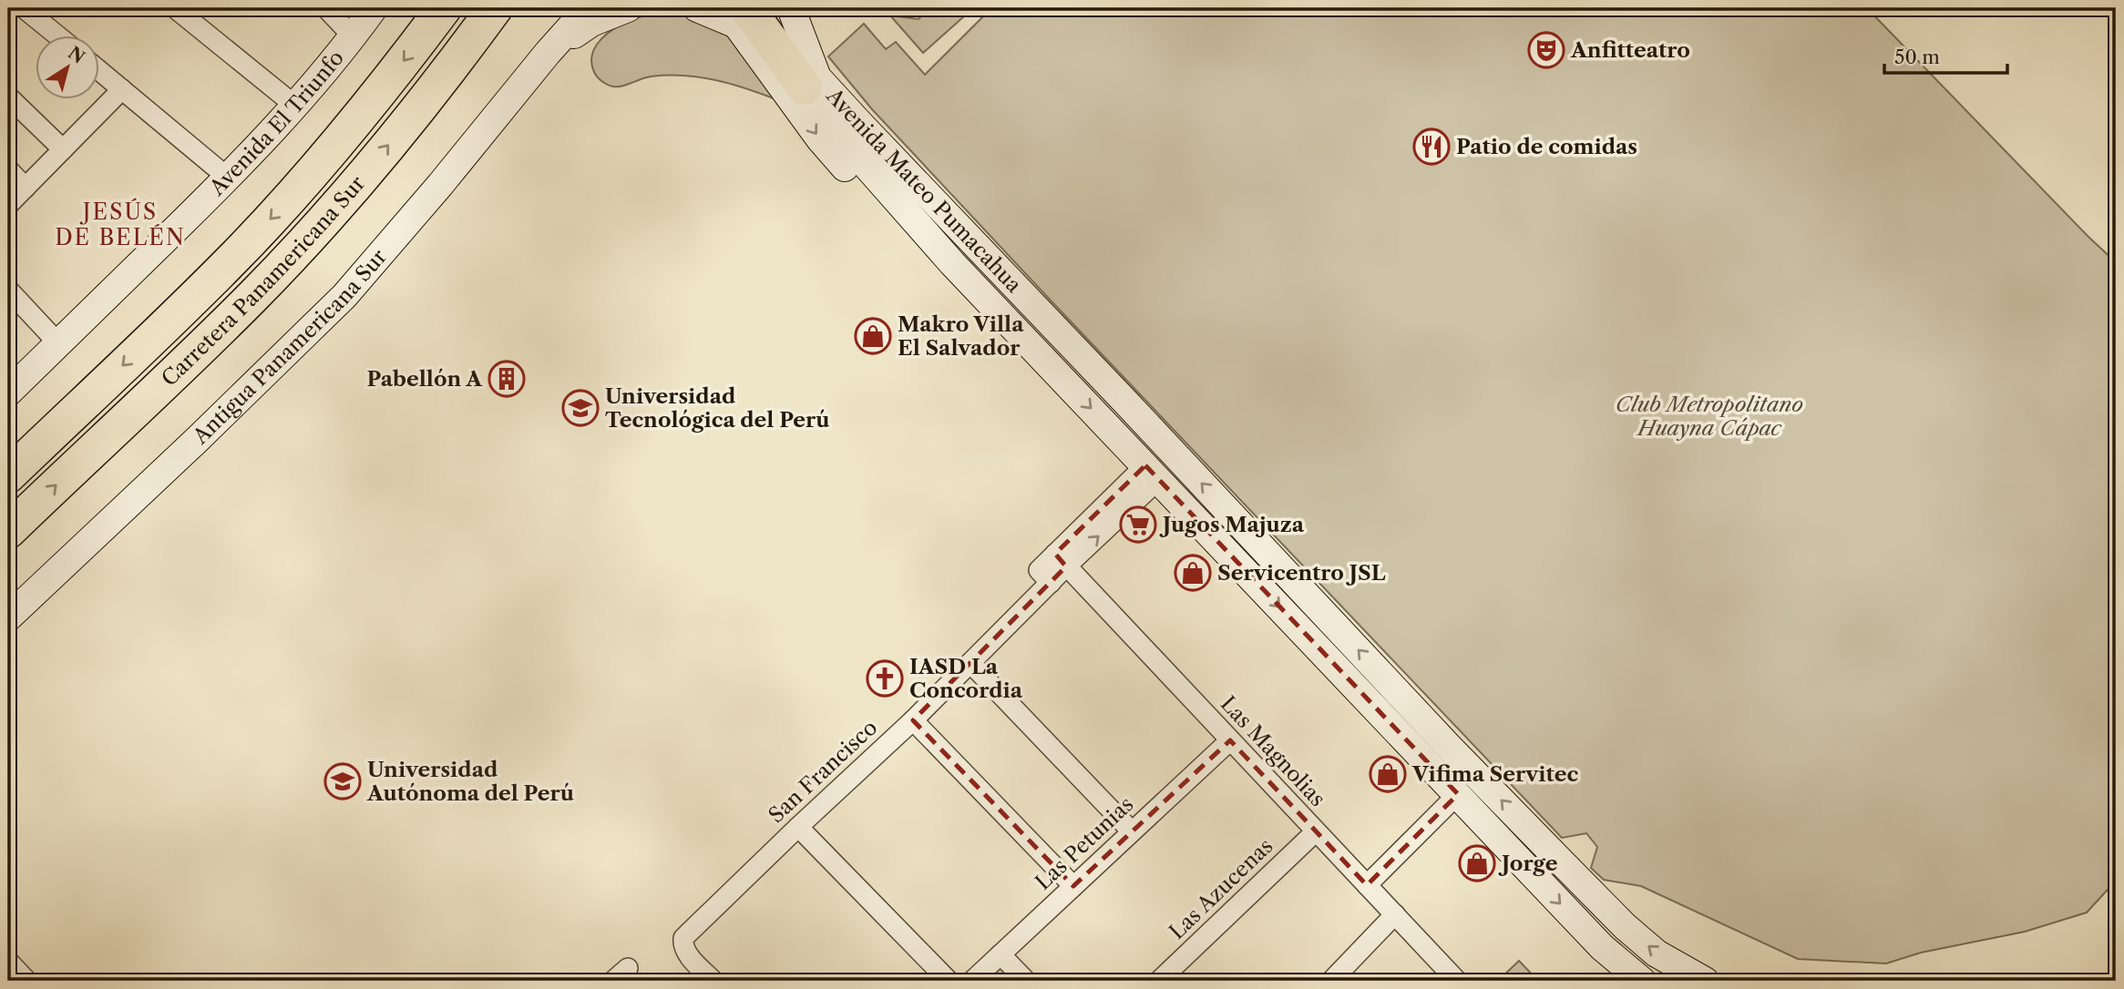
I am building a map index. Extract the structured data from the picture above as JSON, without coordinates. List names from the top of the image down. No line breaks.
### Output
{"streets":{"highway":["Carretera Panamericana Sur"],"main road":["Avenida El Triunfo","Avenida Mateo Pumacahua","Antigua Panamericana Sur"],"street":["Las Magnolias","San Francisco","Las Petunias","Las Azucenas"]},"crossings":[["Avenida Mateo Pumacahua","San Francisco"],["Las Magnolias","San Francisco"],["Las Magnolias","Las Petunias"],["Las Magnolias","Las Azucenas"]],"districts":["JESÚS DE BELÉN"],"parks":["Club Metropolitano Huayna Cápac"],"places":{"theatre":["Anfitteatro"],"restaurant":["Patio de comidas"],"shop":["Makro Villa El Salvador","Servicentro JSL","Vifima Servitec","Jorge"],"building":["Pabellón A"],"school or university":["Universidad Tecnológica del Perú","Universidad Autónoma del Perú"],"supermarket":["Jugos Majuza"],"church":["IASD La Concordia"]},"scale_bar":"50 m","north":"top right"}
